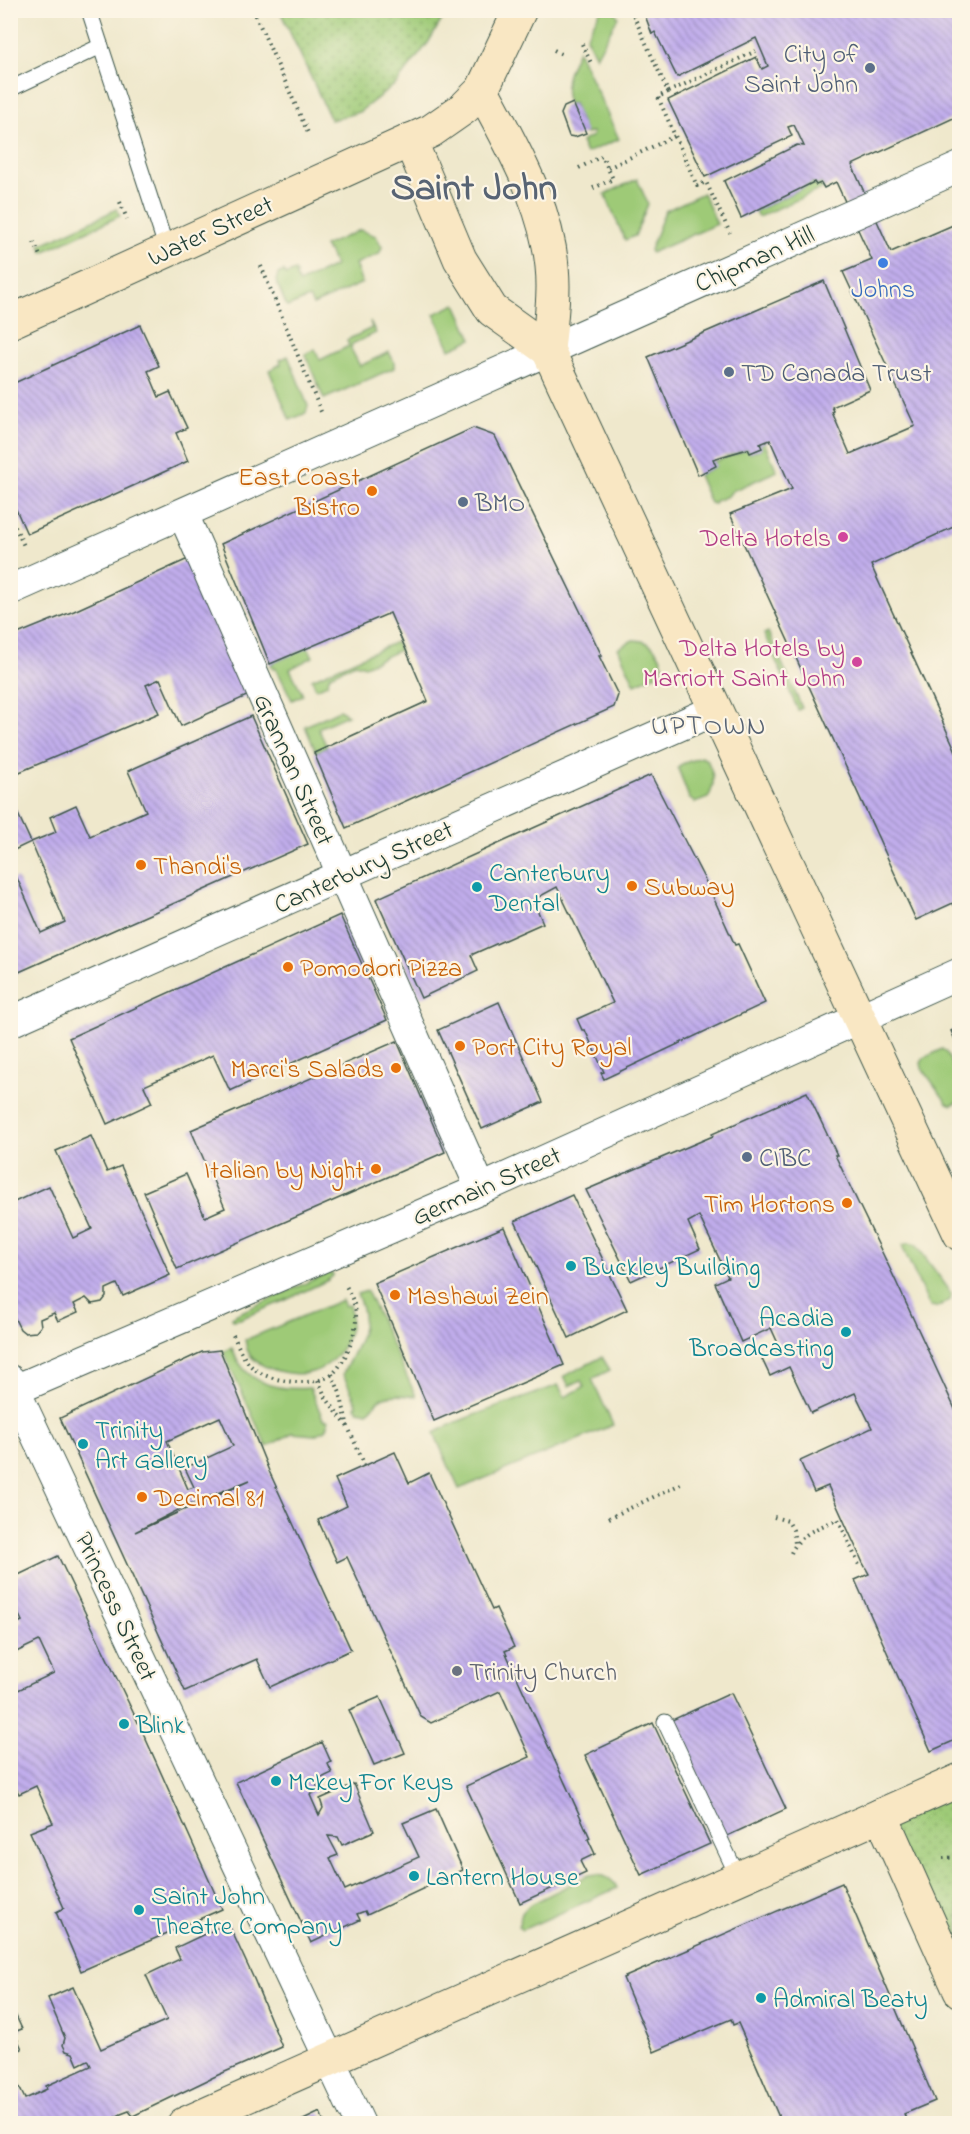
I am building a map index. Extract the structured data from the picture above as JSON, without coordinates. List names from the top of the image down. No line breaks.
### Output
{"streets":{"street":["Water Street","Chipman Hill","Grannan Street","Canterbury Street","Germain Street","Princess Street"]},"crossings":[["Chipman Hill","Grannan Street"],["Grannan Street","Canterbury Street"],["Grannan Street","Germain Street"],["Germain Street","Princess Street"]],"districts":["Saint John","UPTOWN"],"places":["City of Saint John","Johns","TD Canada Trust","East Coast Bistro","BMO","Delta Hotels","Delta Hotels by Marriott Saint John","Thandi's","Subway","Canterbury Dental","Pomodori Pizza","Port City Royal","Marci's Salads","CIBC","Italian by Night","Tim Hortons","Buckley Building","Mashawi Zein","Acadia Broadcasting","Trinity Art Gallery","Decimal 81","Trinity Church","Blink","Mckey For Keys","Lantern House","Saint John Theatre Company","Admiral Beaty"]}
